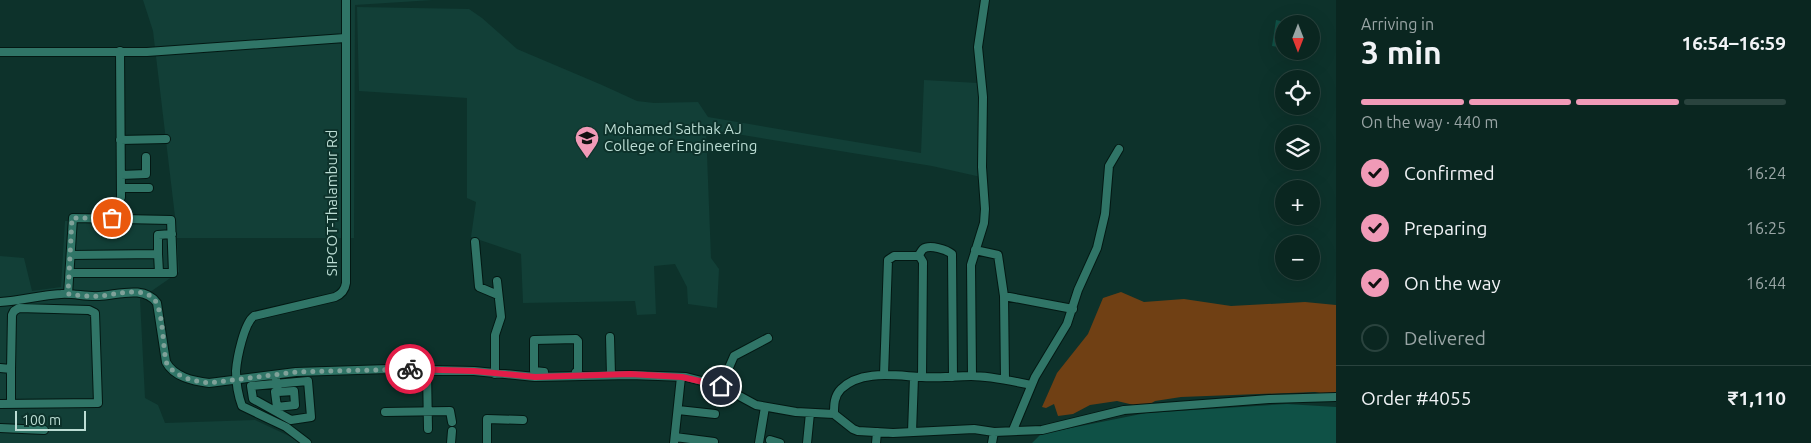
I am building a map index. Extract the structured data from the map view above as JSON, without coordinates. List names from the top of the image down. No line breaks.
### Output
{"streets":{"street":["SIPCOT-Thalambur Rd"]},"places":{"school or university":["Mohamed Sathak AJ College of Engineering"]},"scale_bar":"100 m","north":"bottom","page":{"heading":["3 min","Arriving in","16:54–16:59"],"panel":["Order #4055","₹1,110"],"map_buttons":["+","−"],"bar":"On the way · 440 m","list":[["Confirmed","16:24"],["Preparing","16:25"],["On the way","16:44"],"Delivered"],"scale":"100 m"}}
